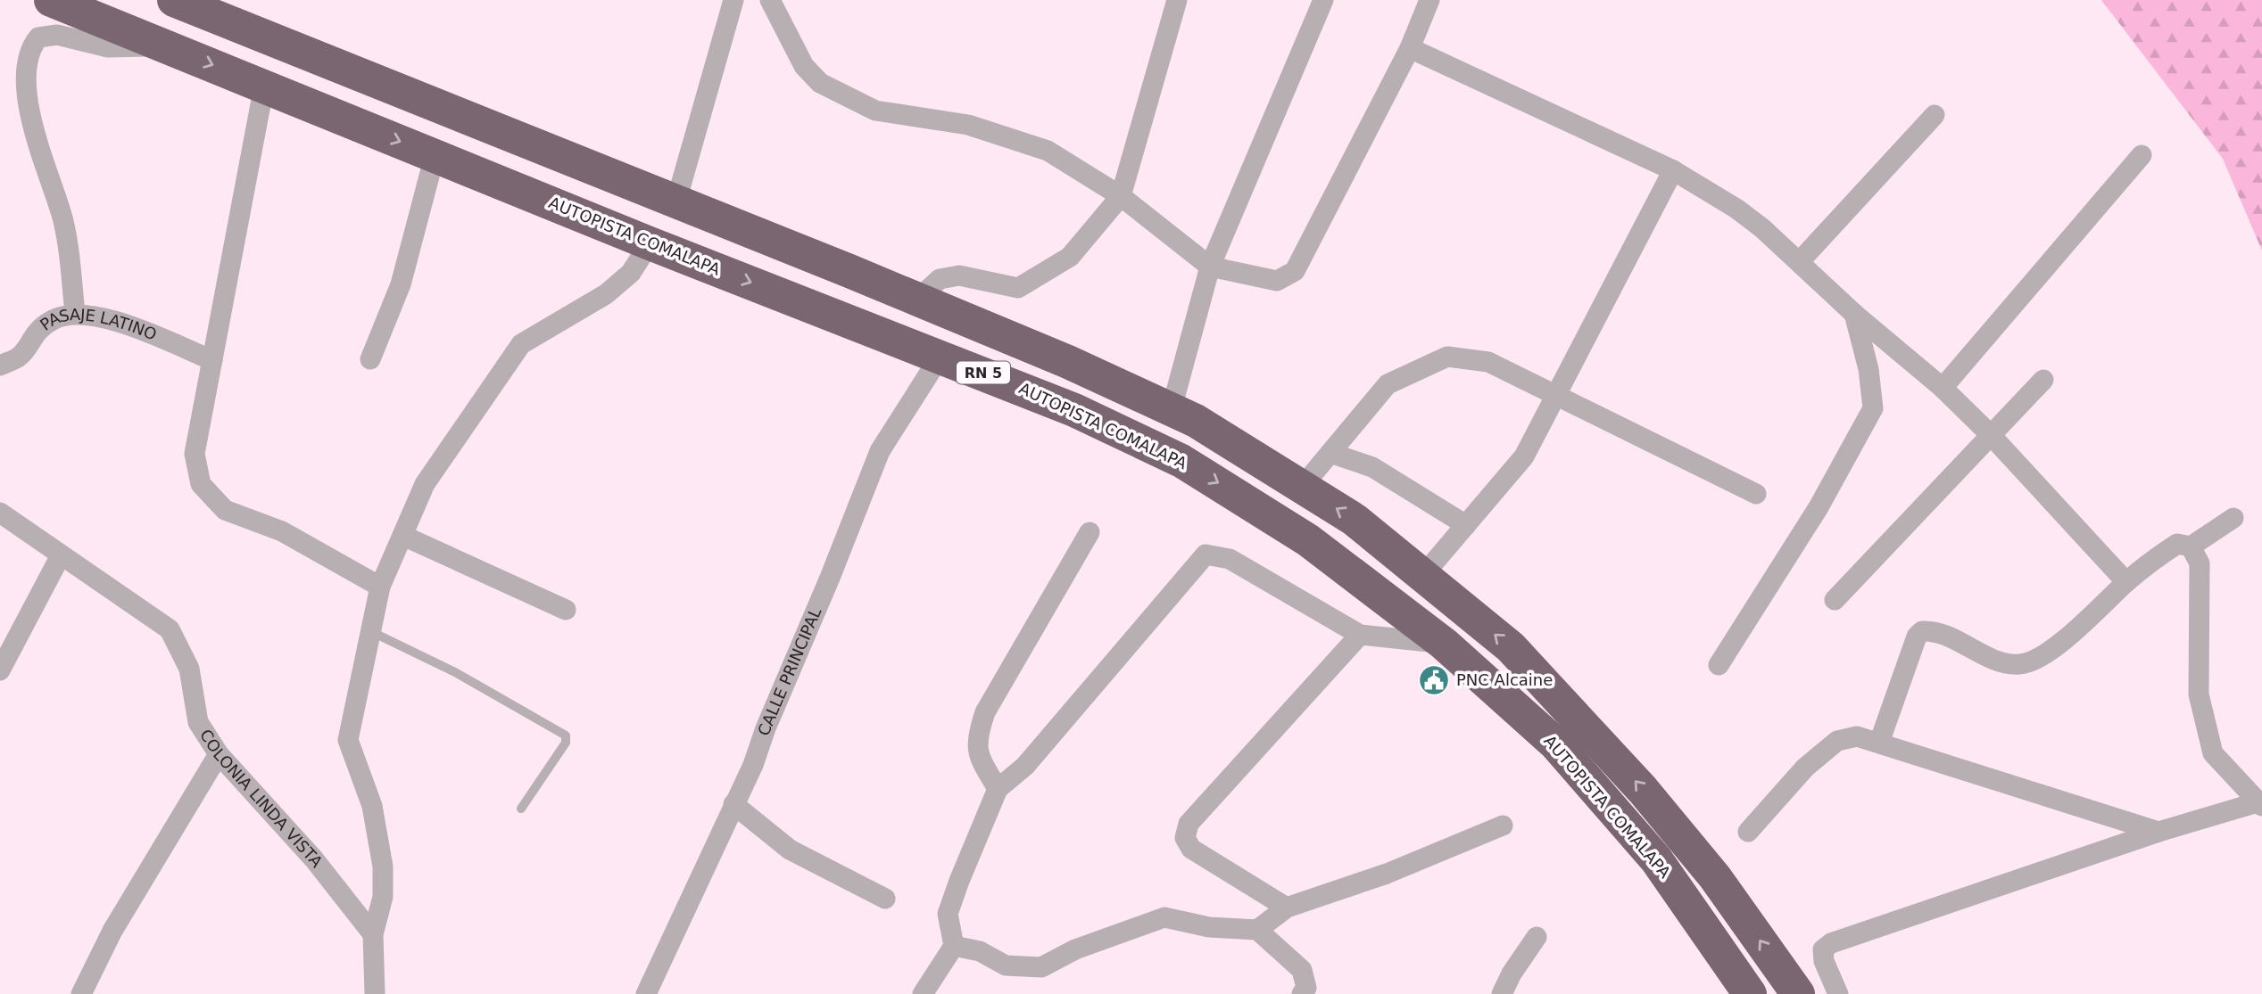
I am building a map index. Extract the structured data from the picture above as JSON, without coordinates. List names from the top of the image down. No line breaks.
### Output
{"streets":{"highway":["AUTOPISTA COMALAPA","RN 5"],"street":["PASAJE LATINO","CALLE PRINCIPAL","COLONIA LINDA VISTA"]},"crossings":[["AUTOPISTA COMALAPA","CALLE PRINCIPAL"]],"places":{"public building":["PNC Alcaine"]}}
